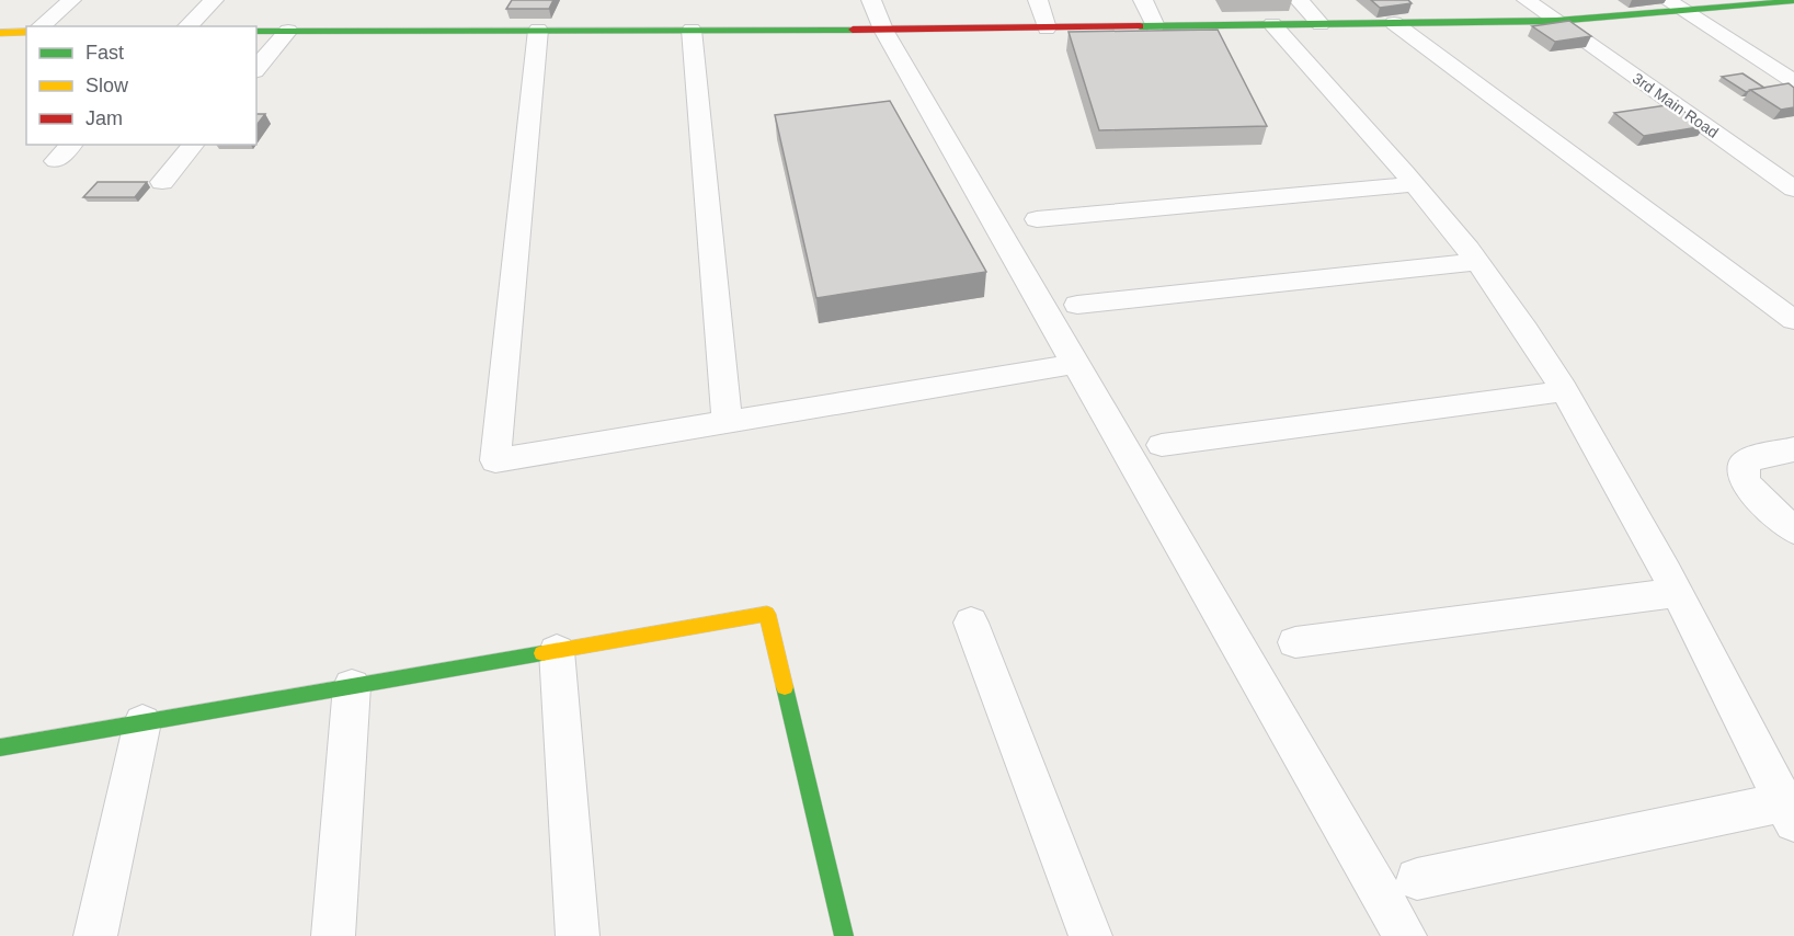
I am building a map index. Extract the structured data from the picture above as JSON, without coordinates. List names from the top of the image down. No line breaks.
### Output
{"streets":{"street":["3rd Main Road"]},"legend":["Fast","Slow","Jam"]}
